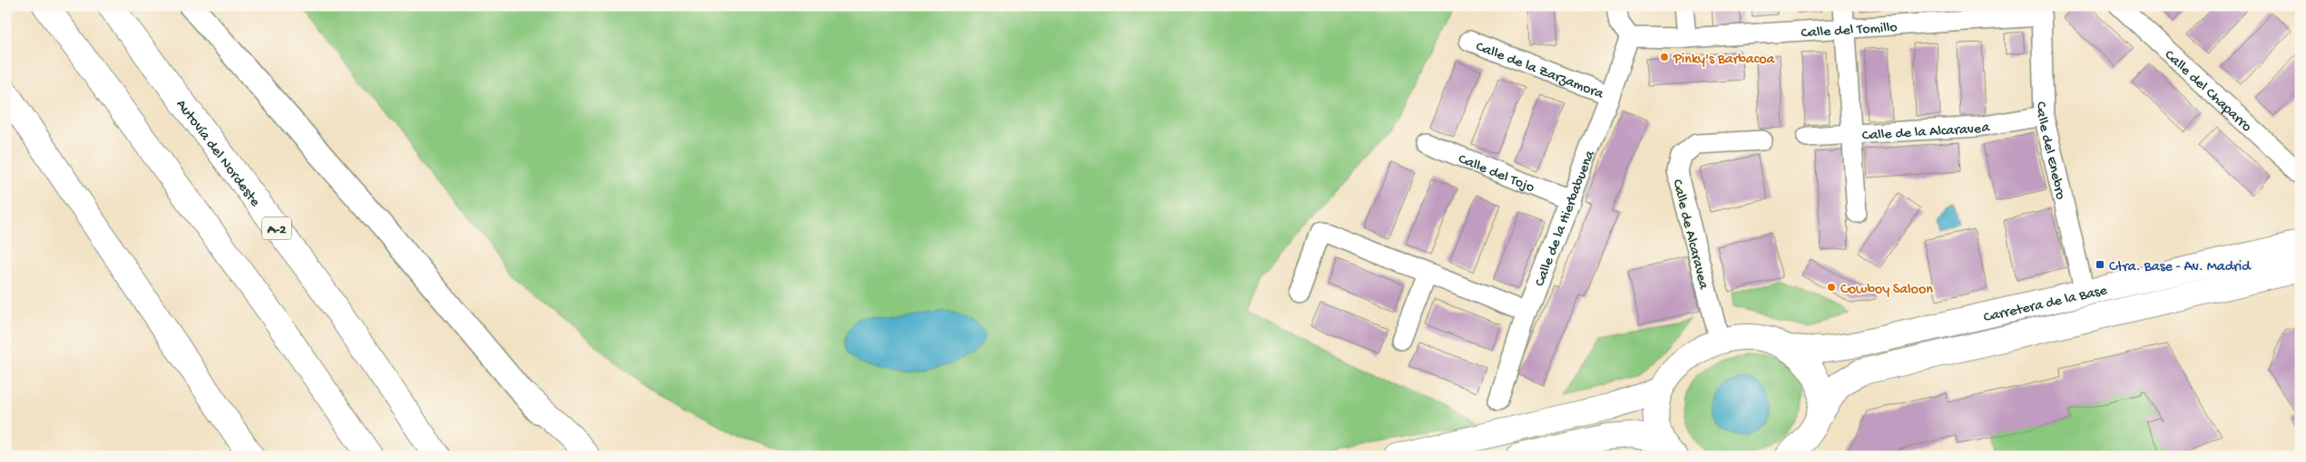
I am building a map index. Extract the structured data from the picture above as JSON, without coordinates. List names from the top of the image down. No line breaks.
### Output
{"streets":{"main road":["Autovía del Nordeste","A-2","Carretera de la Base"],"street":["Calle del Tomillo","Calle de la Zarzamora","Calle del Chaparro","Calle de la Alcaravea","Calle del Enebro","Calle del Tojo","Calle de la Hierbabuena","Calle de Alcaravea"]},"crossings":[["Calle del Tomillo","Calle del Enebro"],["Calle del Tomillo","Calle de la Hierbabuena"],["Calle de la Zarzamora","Calle de la Hierbabuena"],["Calle de la Alcaravea","Calle del Enebro"],["Calle del Enebro","Carretera de la Base"],["Calle del Tojo","Calle de la Hierbabuena"]],"places":{"other":["Pinky's Barbacoa","Cowboy Saloon"],"transit":["Ctra. Base - Av. Madrid"]}}
